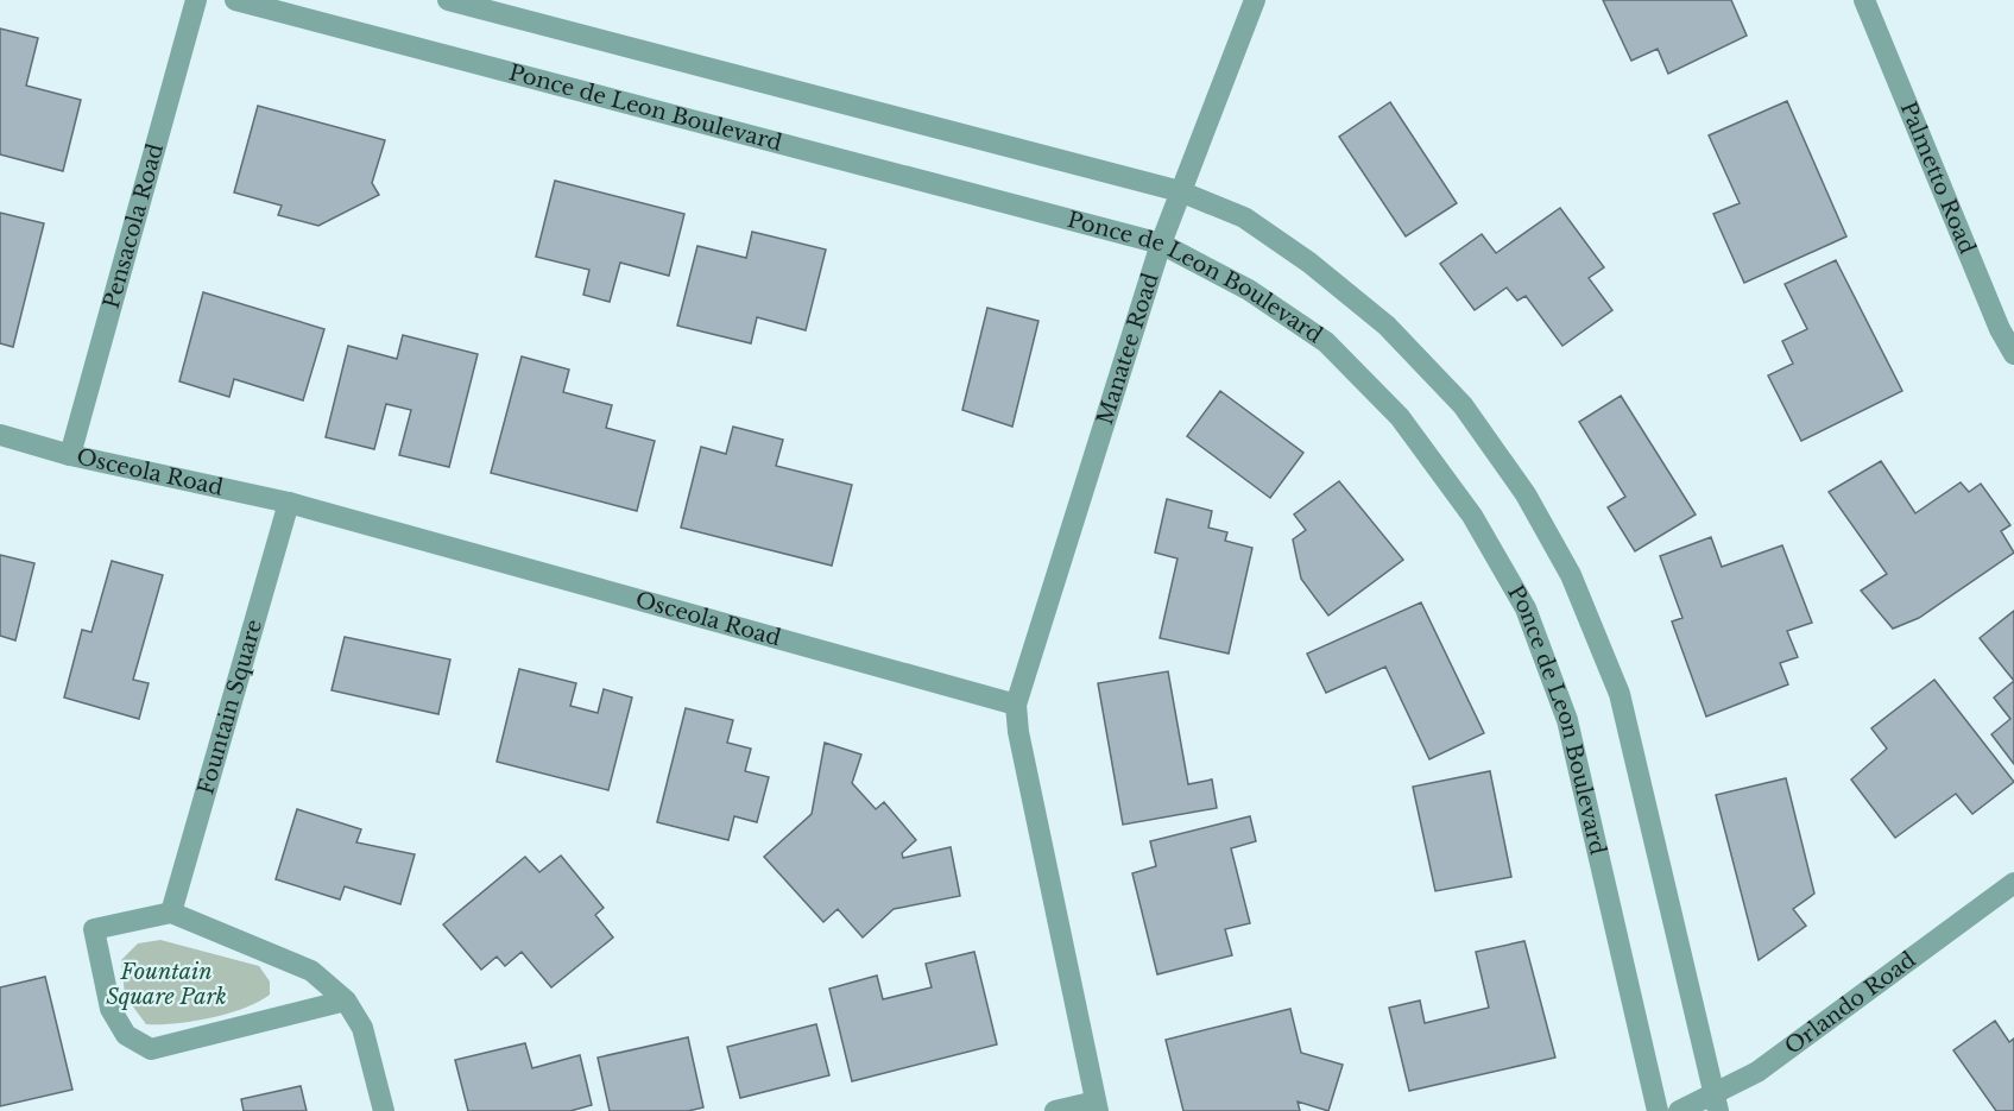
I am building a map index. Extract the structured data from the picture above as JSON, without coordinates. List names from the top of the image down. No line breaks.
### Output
{"streets":{"street":["Ponce de Leon Boulevard","Palmetto Road","Pensacola Road","Manatee Road","Osceola Road","Fountain Square","Orlando Road"]},"crossings":[["Ponce de Leon Boulevard","Manatee Road"],["Pensacola Road","Osceola Road"],["Manatee Road","Osceola Road"],["Osceola Road","Fountain Square"]],"parks":["Fountain Square Park"]}
